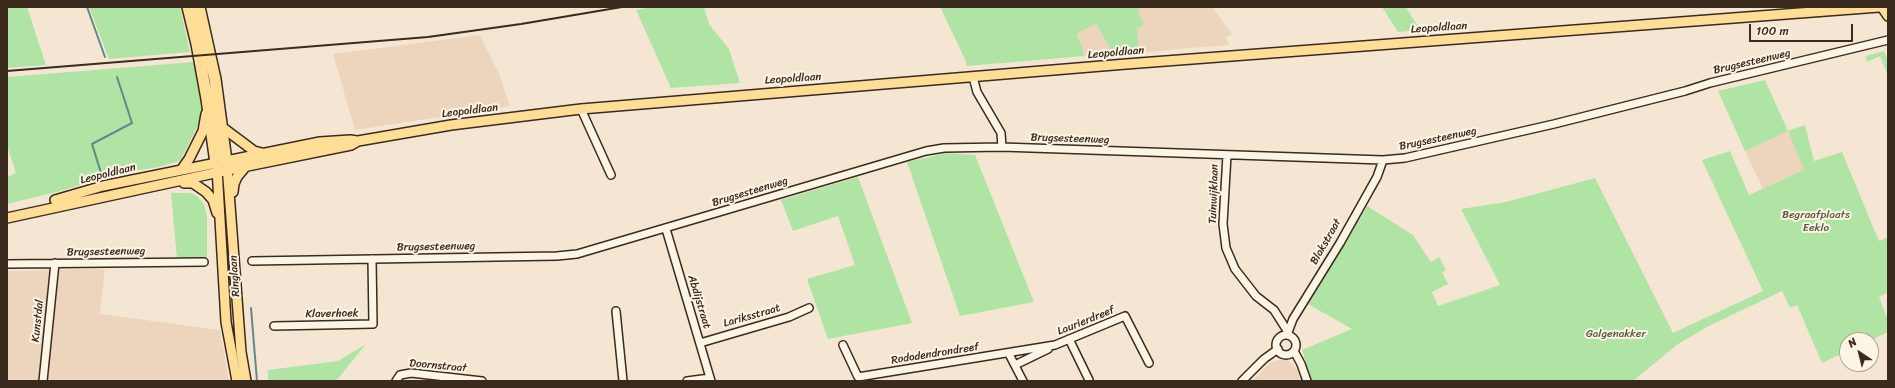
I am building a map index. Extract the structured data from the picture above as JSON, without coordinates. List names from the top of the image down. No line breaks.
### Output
{"streets":{"highway":["Ringlaan"],"main road":["Leopoldlaan"],"street":["Brugsesteenweg","Tuinwijklaan","Blakstraat","Abdijstraat","Klaverhoek","Lariksstraat","Kunstdal","Laurierdreef","Rododendrondreef","Doornstraat"]},"crossings":[["Leopoldlaan","Ringlaan"],["Brugsesteenweg","Tuinwijklaan"],["Brugsesteenweg","Blakstraat"],["Brugsesteenweg","Abdijstraat"],["Brugsesteenweg","Klaverhoek"],["Brugsesteenweg","Kunstdal"],["Tuinwijklaan","Blakstraat"],["Abdijstraat","Lariksstraat"],["Laurierdreef","Rododendrondreef"]],"parks":["Begraafplaats Eeklo","Galgenakker"],"scale_bar":"100 m","north":"top left"}
